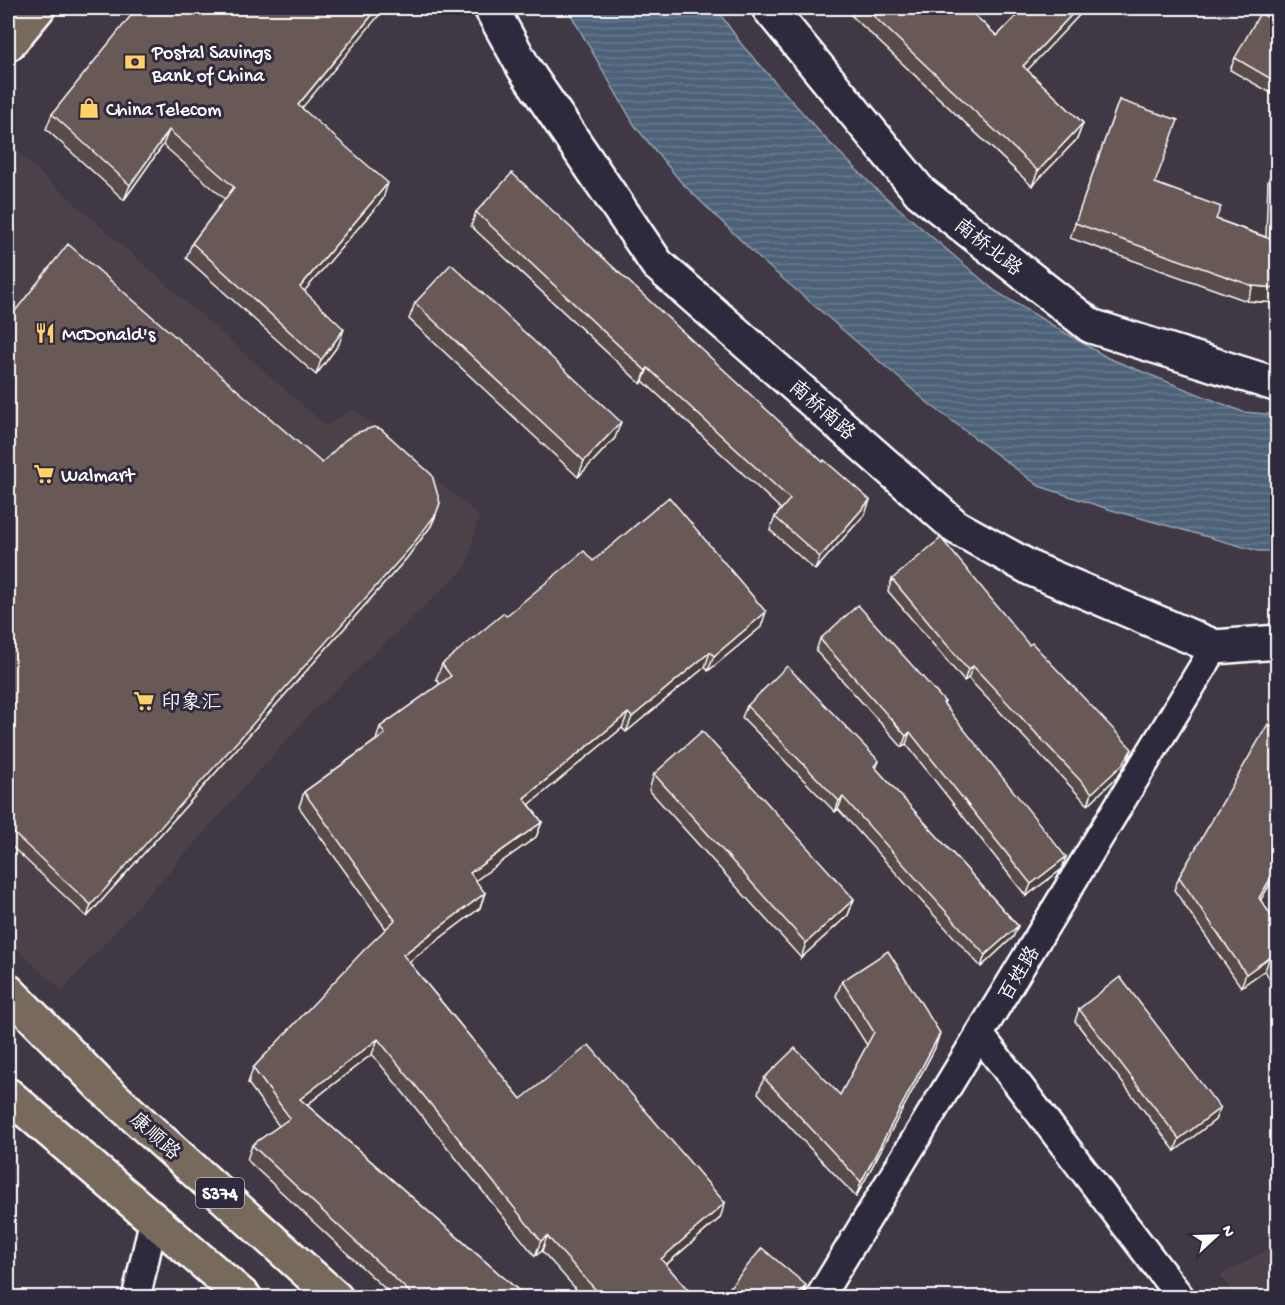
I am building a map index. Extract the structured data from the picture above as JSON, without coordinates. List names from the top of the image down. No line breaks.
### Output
{"streets":{"main road":["康顺路","S374"],"street":["南桥北路","南桥南路","百姓路"]},"crossings":[["南桥南路","百姓路"]],"places":{"bank":["Postal Savings Bank of China"],"shop":["China Telecom"],"restaurant":["McDonald's"],"supermarket":["Walmart","印象汇"]},"north":"right"}
